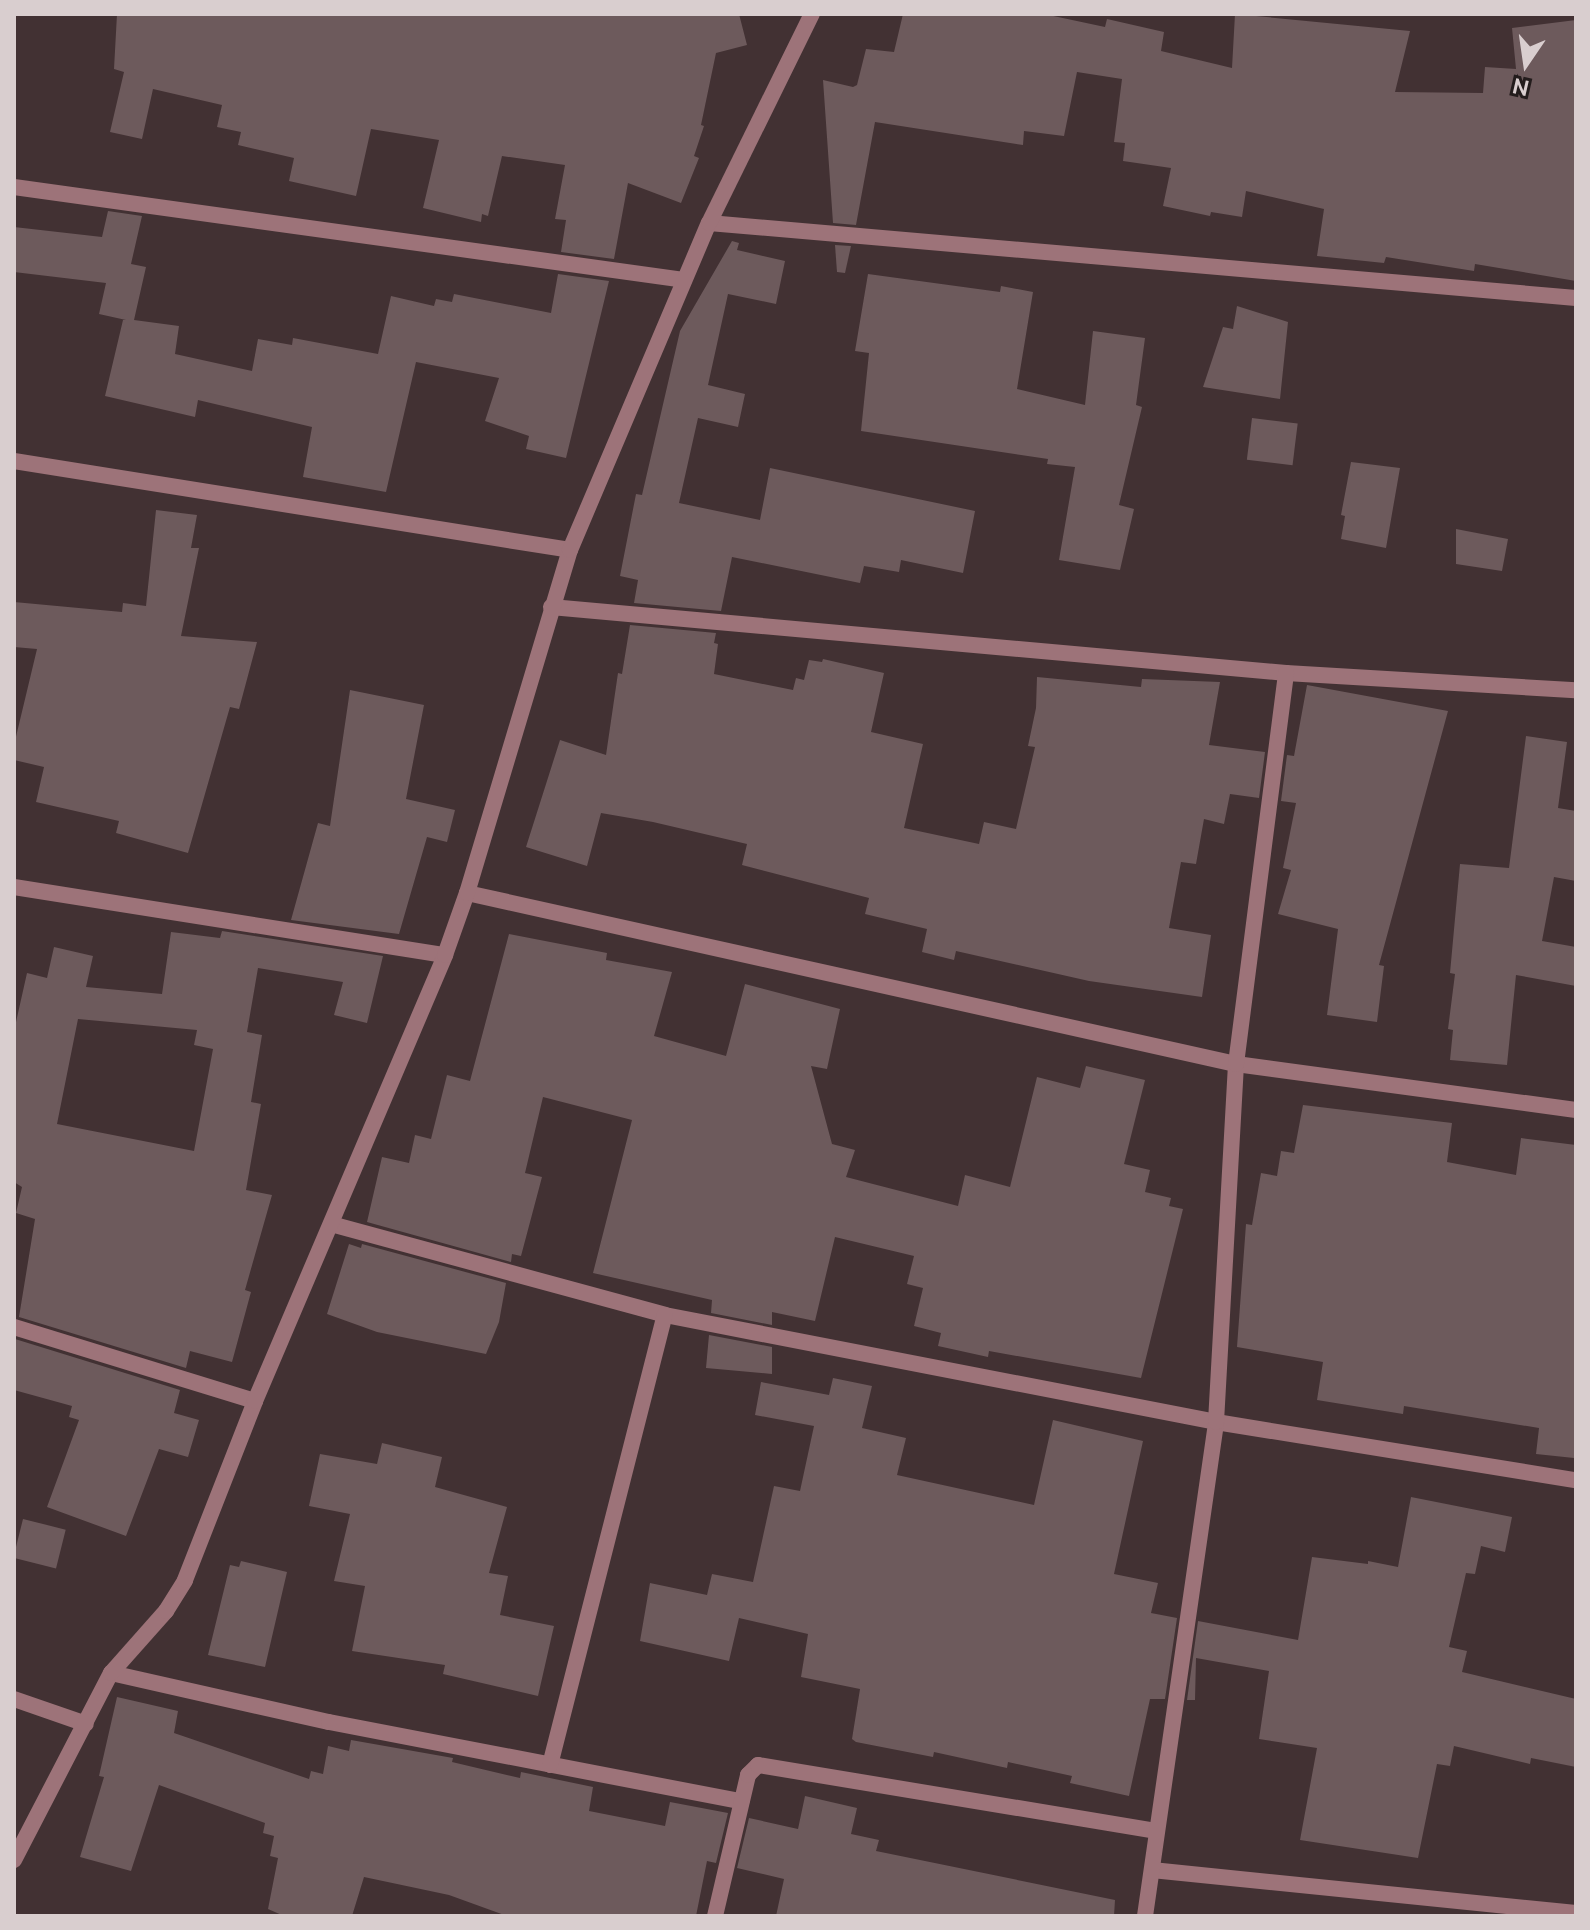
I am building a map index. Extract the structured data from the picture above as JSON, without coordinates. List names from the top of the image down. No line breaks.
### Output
{"north":"bottom"}
